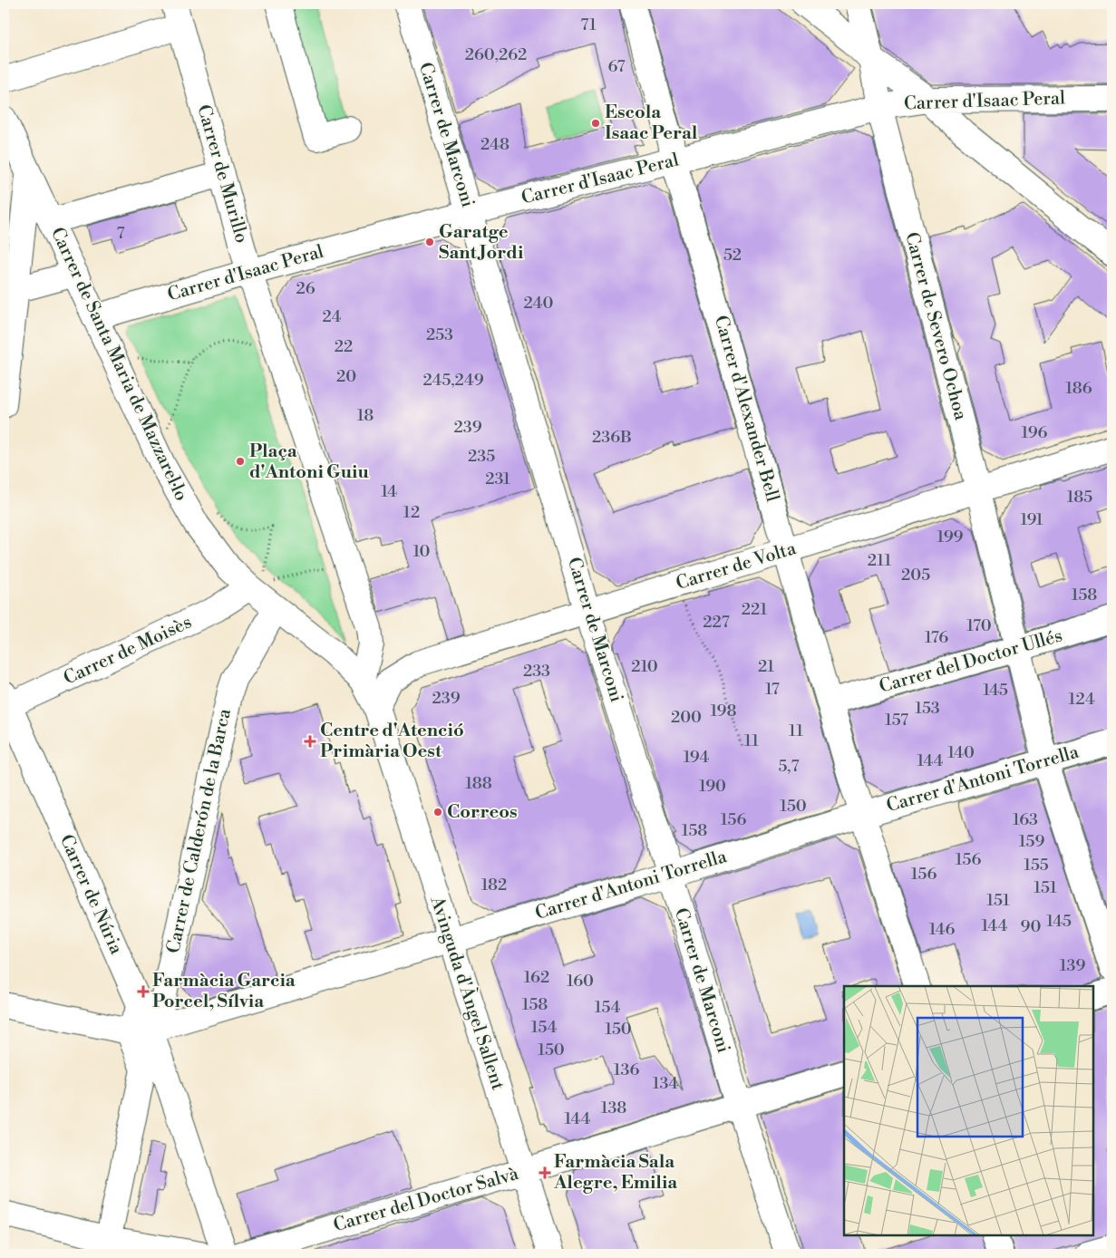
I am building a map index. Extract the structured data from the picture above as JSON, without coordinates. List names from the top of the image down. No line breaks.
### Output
{"streets":{"street":["Carrer d'Isaac Peral","Carrer de Marconi","Carrer de Murillo","Carrer de Severo Ochoa","Carrer de Santa Maria de Mazzarel·lo","Carrer d'Alexander Bell","Carrer de Volta","Carrer de Moisès","Carrer del Doctor Ullés","Carrer d'Antoni Torrella","Carrer de Calderón de la Barca","Carrer de Núria","Avinguda d'Àngel Sallent","Carrer del Doctor Salvà"]},"crossings":[["Carrer d'Isaac Peral","Carrer de Marconi"],["Carrer d'Isaac Peral","Carrer de Murillo"],["Carrer d'Isaac Peral","Carrer de Severo Ochoa"],["Carrer d'Isaac Peral","Carrer de Santa Maria de Mazzarel·lo"],["Carrer d'Isaac Peral","Carrer d'Alexander Bell"],["Carrer de Marconi","Carrer de Volta"],["Carrer de Marconi","Carrer d'Antoni Torrella"],["Carrer de Marconi","Carrer del Doctor Salvà"],["Carrer de Murillo","Carrer de Santa Maria de Mazzarel·lo"],["Carrer de Severo Ochoa","Carrer de Volta"],["Carrer de Severo Ochoa","Carrer del Doctor Ullés"],["Carrer de Severo Ochoa","Carrer d'Antoni Torrella"],["Carrer de Santa Maria de Mazzarel·lo","Carrer de Volta"],["Carrer de Santa Maria de Mazzarel·lo","Carrer de Moisès"],["Carrer de Santa Maria de Mazzarel·lo","Carrer de Calderón de la Barca"],["Carrer de Santa Maria de Mazzarel·lo","Avinguda d'Àngel Sallent"],["Carrer d'Alexander Bell","Carrer de Volta"],["Carrer d'Alexander Bell","Carrer del Doctor Ullés"],["Carrer d'Alexander Bell","Carrer d'Antoni Torrella"],["Carrer de Moisès","Carrer de Núria"],["Carrer d'Antoni Torrella","Avinguda d'Àngel Sallent"],["Carrer de Calderón de la Barca","Carrer de Núria"],["Avinguda d'Àngel Sallent","Carrer del Doctor Salvà"]],"places":{"other":["Escola Isaac Peral","Garatge Sant Jordi","Plaça d'Antoni Guiu","Correos"],"health":["Centre d'Atenció Primària Oest","Farmàcia Garcia Porcel, Sílvia","Farmàcia Sala Alegre, Emilia"]},"house_numbers":["71","260,262","67","248","7","52","26","240","24","253","22","20","245,249","186","18","239","196","236B","235","231","14","185","12","191","199","10","211","205","158","221","227","170","176","210","21","233","17","145","239","124","153","198","200","157","11","11","140","194","144","5,7","188","190","150","156","163","158","159","156","155","156","182","151","151","145","144","90","146","139","162","160","158","154","154","150","150","136","134","138","144"]}
